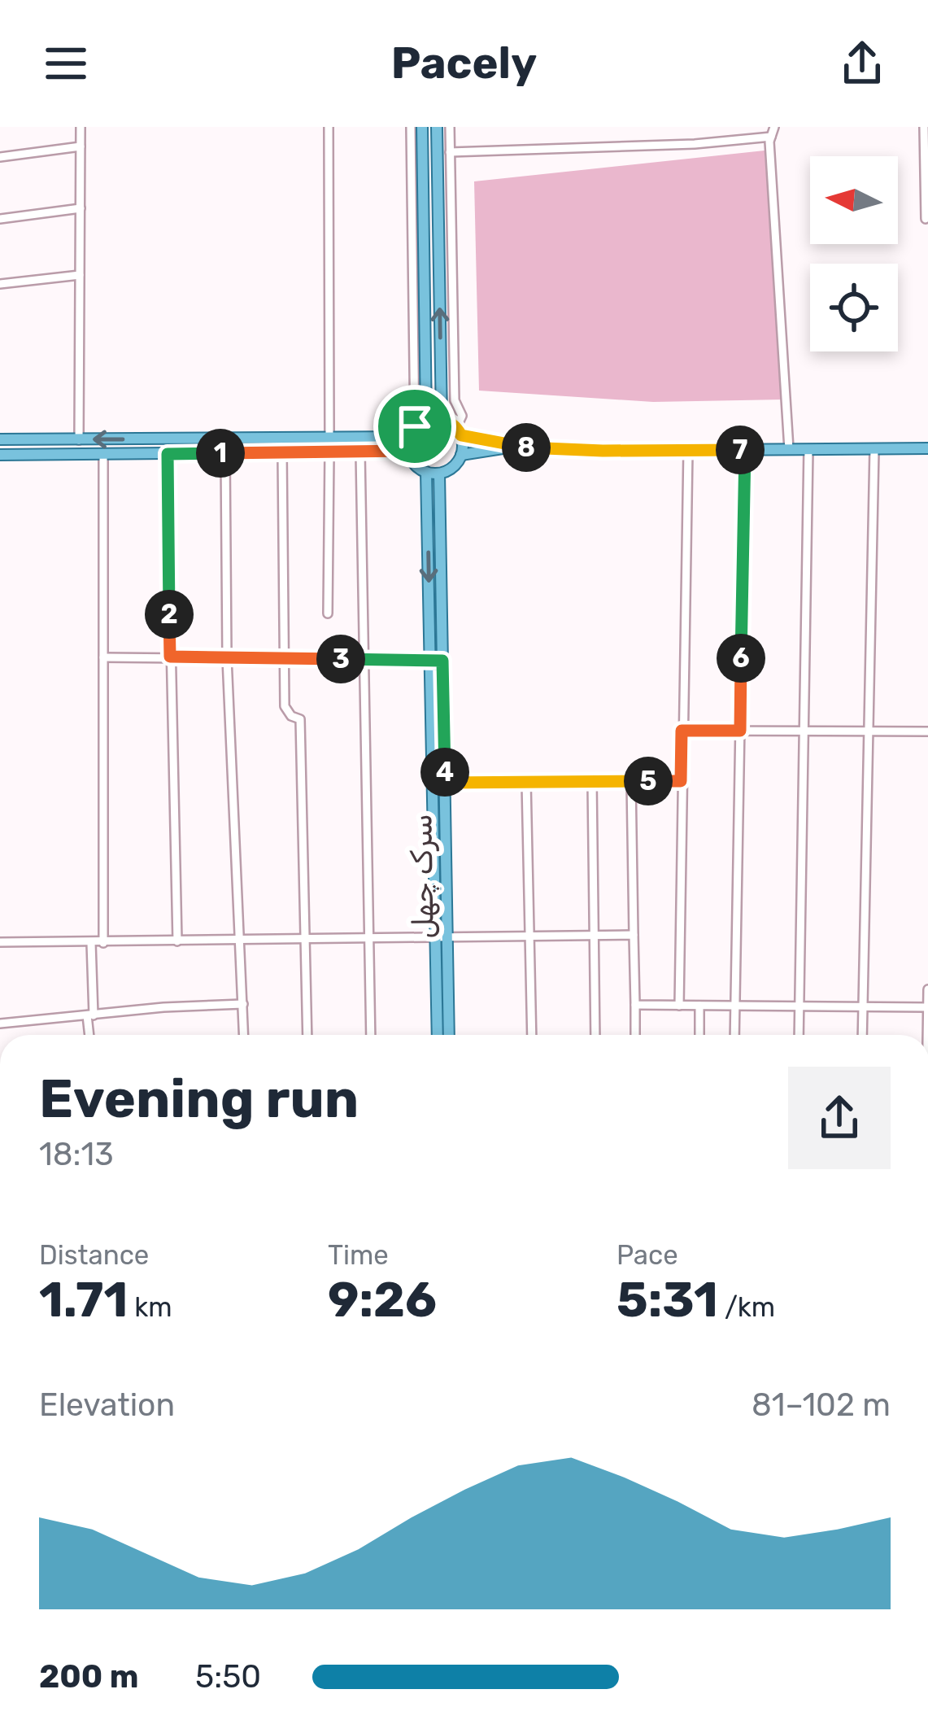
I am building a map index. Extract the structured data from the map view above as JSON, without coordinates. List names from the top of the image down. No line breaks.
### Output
{"streets":{"main road":["سرک چهل"]},"north":"left","page":{"header":"Pacely","pins":["8","7","1","2","6","3","4","5"],"heading":["Evening run","18:13"],"stats":[["Distance","1.71 km"],["Time","9:26"],["Pace","5:31 /km"]],"chart":["Elevation","81–102 m"],"list":[{"name":"200 m","note":"5:50"}]}}
